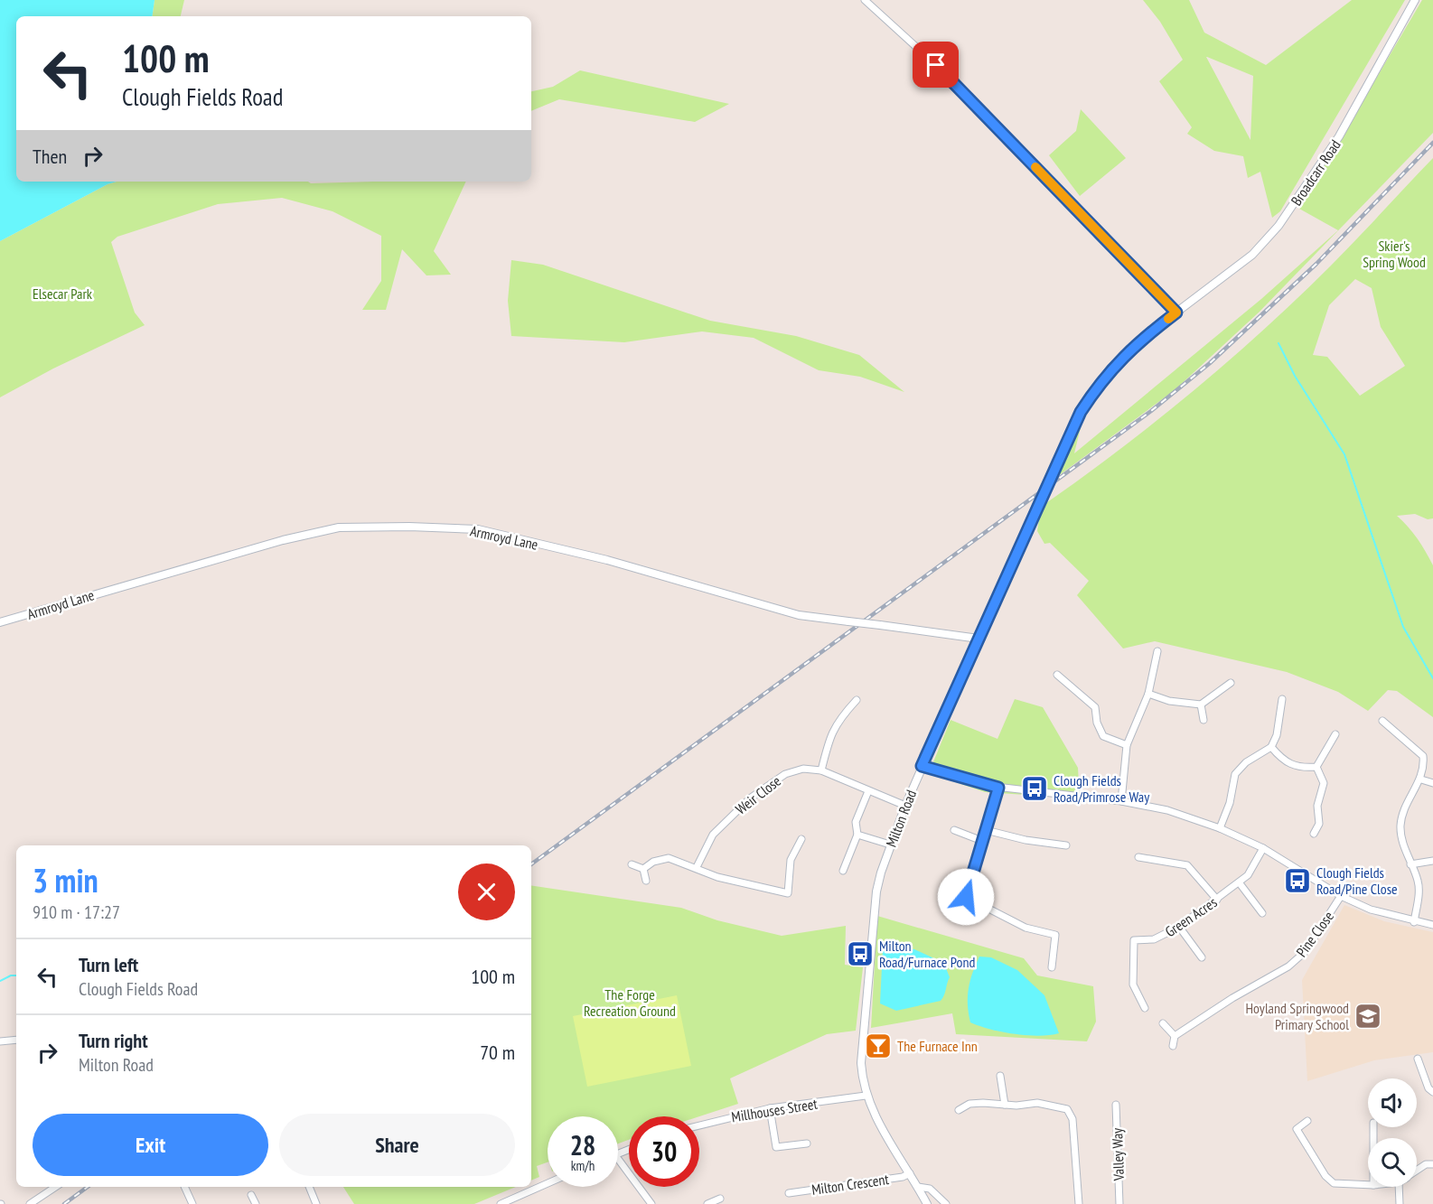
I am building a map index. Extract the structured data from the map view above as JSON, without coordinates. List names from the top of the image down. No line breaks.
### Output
{"streets":{"street":["Broadcarr Road","Armroyd Lane","Weir Close","Milton Road","Green Acres","Pine Close","Millhouses Street","Valley Way","Milton Crescent"]},"crossings":[["Broadcarr Road","Milton Road"],["Armroyd Lane","Milton Road"],["Weir Close","Milton Road"],["Milton Road","Millhouses Street"],["Milton Road","Milton Crescent"]],"parks":["Skier's Spring Wood","Elsecar Park","The Forge Recreation Ground"],"places":{"bus stop":["Clough Fields Road/Primrose Way","Clough Fields Road/Pine Close","Milton Road/Furnace Pond"],"school or university":["Hoyland Springwood Primary School"],"bar":["The Furnace Inn"]},"page":{"turn":["100 m","Clough Fields Road"],"then":"Then","heading":["3 min","910 m · 17:27"],"list":[{"name":"Turn left","note":"Clough Fields Road","value":"100 m"},{"name":"Turn right","note":"Milton Road","value":"70 m"}],"buttons":["Exit","Share"],"speed":"28 km/h","limit":"30"}}
